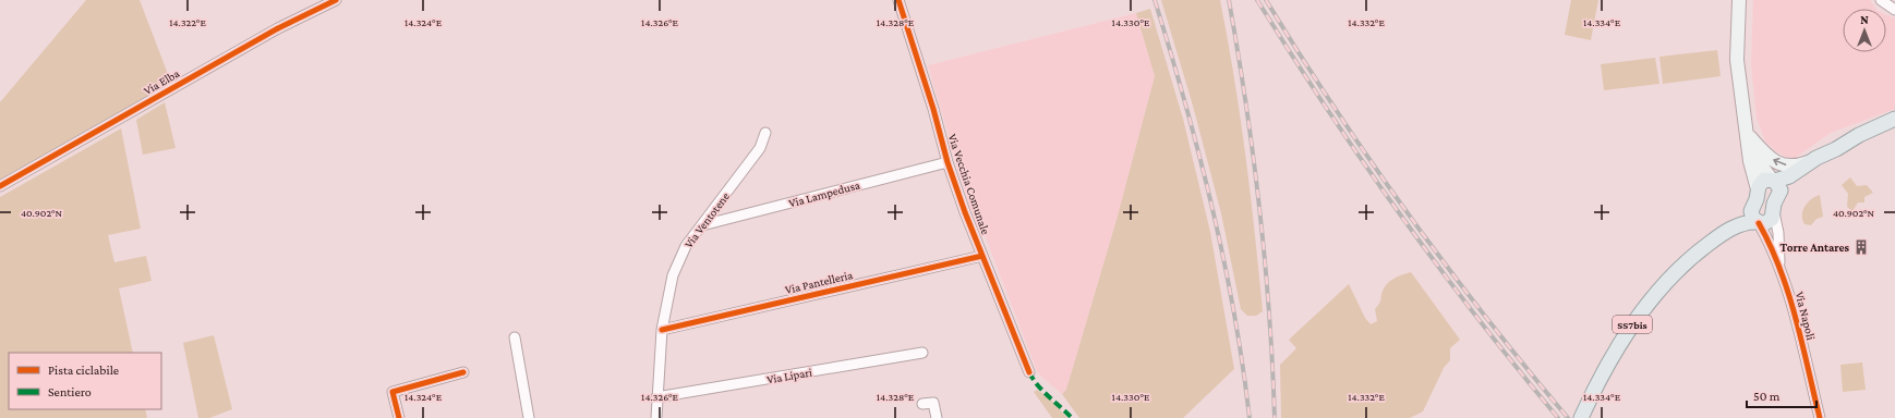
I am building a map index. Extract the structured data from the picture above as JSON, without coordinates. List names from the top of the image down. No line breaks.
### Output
{"streets":{"main road":["SS7bis"],"street":["Via Elba","Via Vecchia Comunale","Via Lampedusa","Via Ventotene","Via Pantelleria","Via Napoli","Via Lipari"]},"crossings":[["Via Vecchia Comunale","Via Lampedusa"],["Via Vecchia Comunale","Via Pantelleria"],["Via Lampedusa","Via Ventotene"],["Via Ventotene","Via Pantelleria"],["Via Ventotene","Via Lipari"],["Via Napoli","SS7bis"]],"places":{"building":["Torre Antares"]},"legend":["Pista ciclabile","Sentiero"],"scale_bar":"50 m","north":"top","coordinates":["14.322°E","14.324°E","14.326°E","14.328°E","14.330°E","14.332°E","14.334°E","40.902°N"]}
